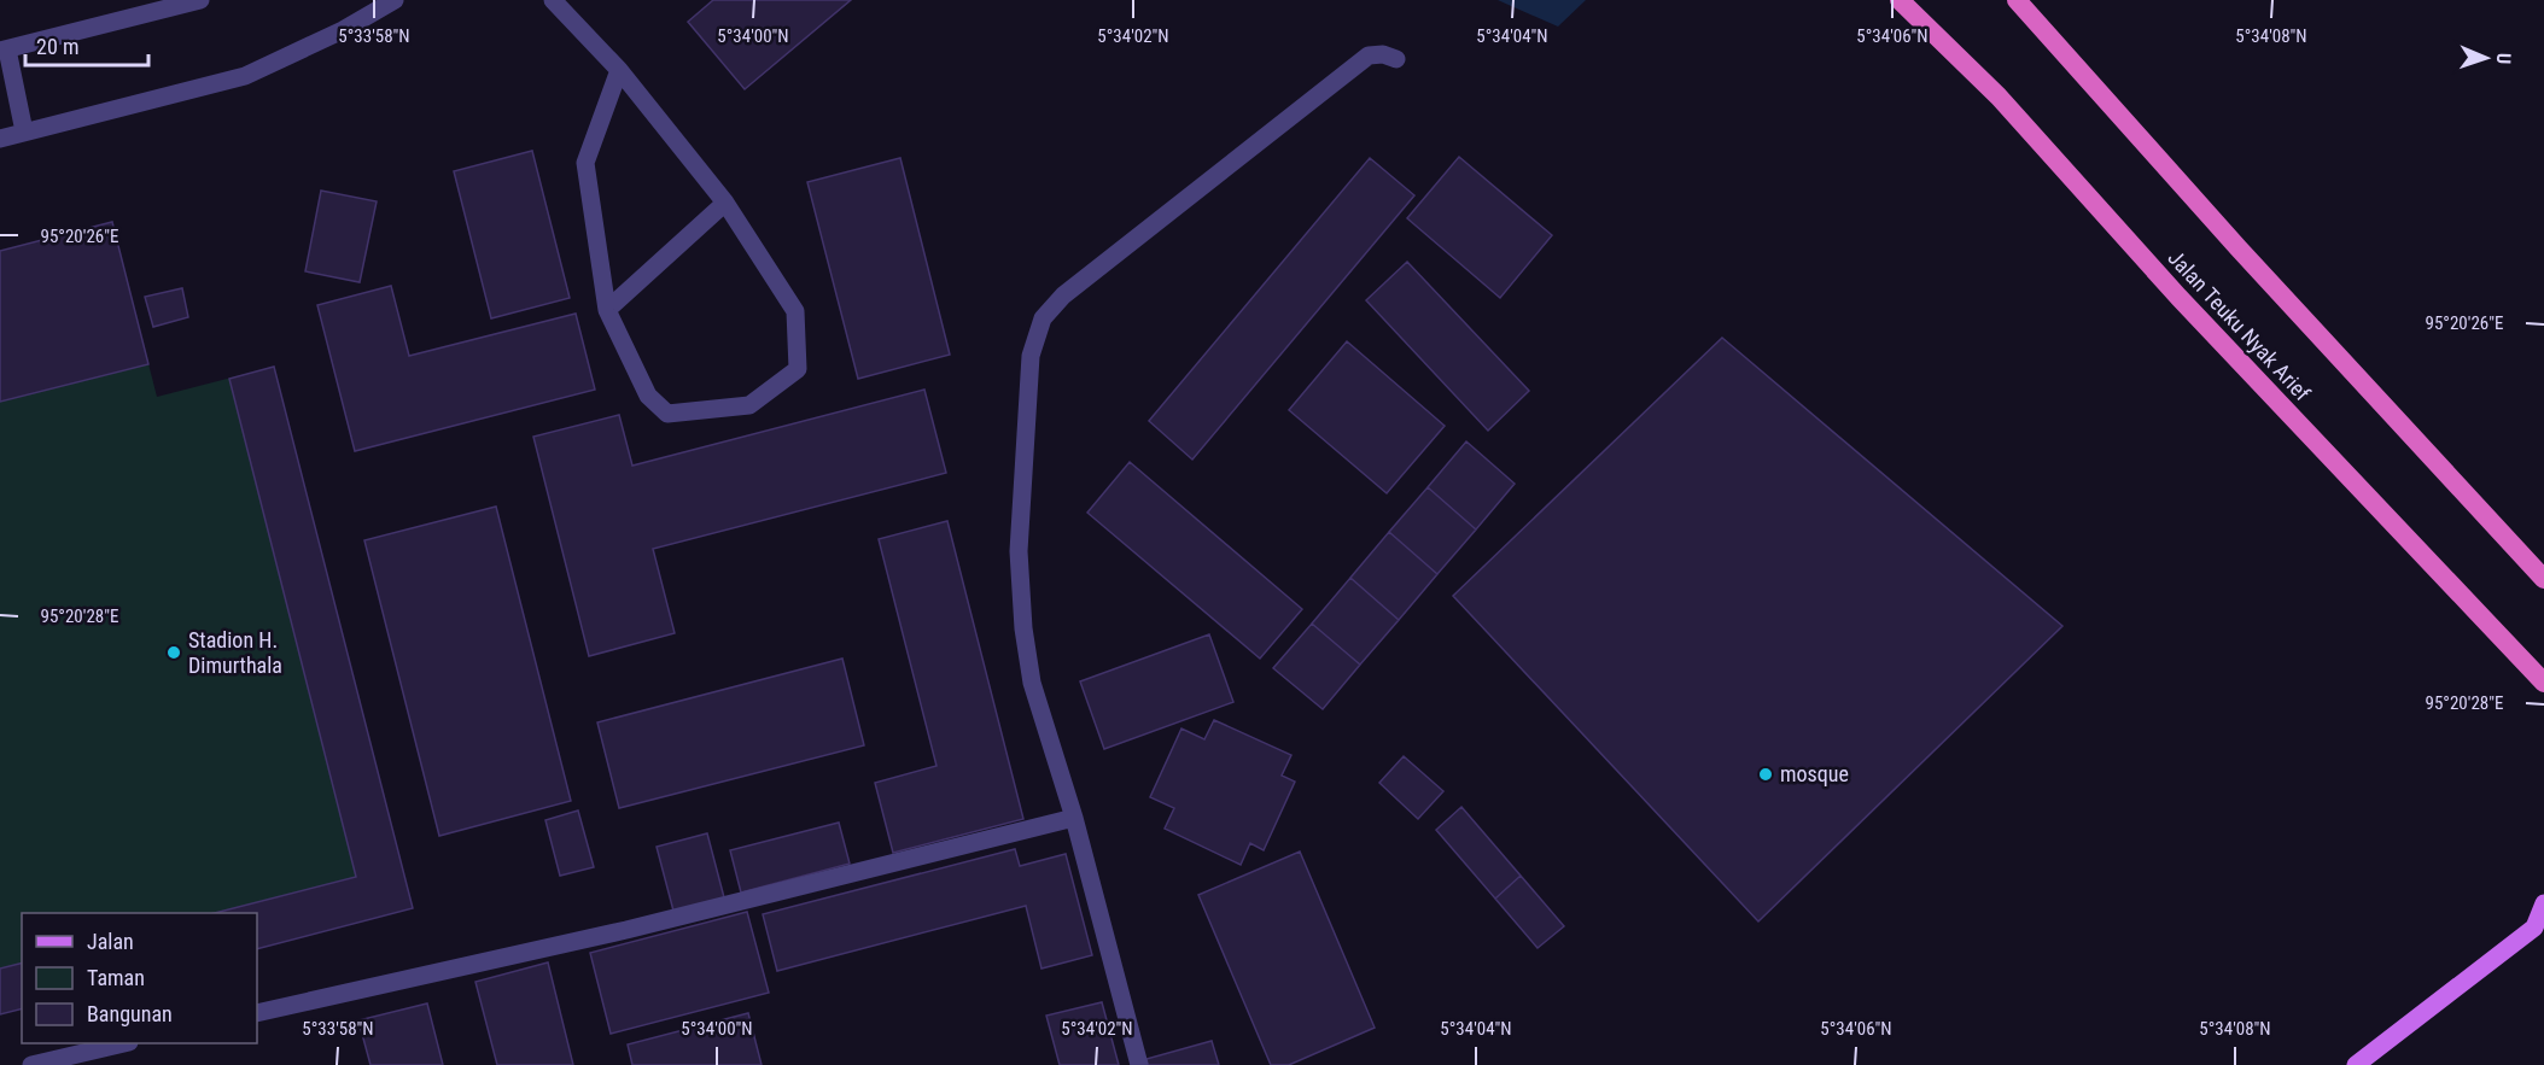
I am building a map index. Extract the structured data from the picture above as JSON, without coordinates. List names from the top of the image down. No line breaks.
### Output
{"streets":{"highway":["Jalan Teuku Nyak Arief"]},"places":["Stadion H. Dimurthala","mosque"],"legend":["Jalan","Taman","Bangunan"],"scale_bar":"20 m","north":"right","coordinates":["5°33'58\"N","5°34'00\"N","5°34'02\"N","5°34'04\"N","5°34'06\"N","5°34'08\"N","95°20'26\"E","95°20'28\"E"]}
